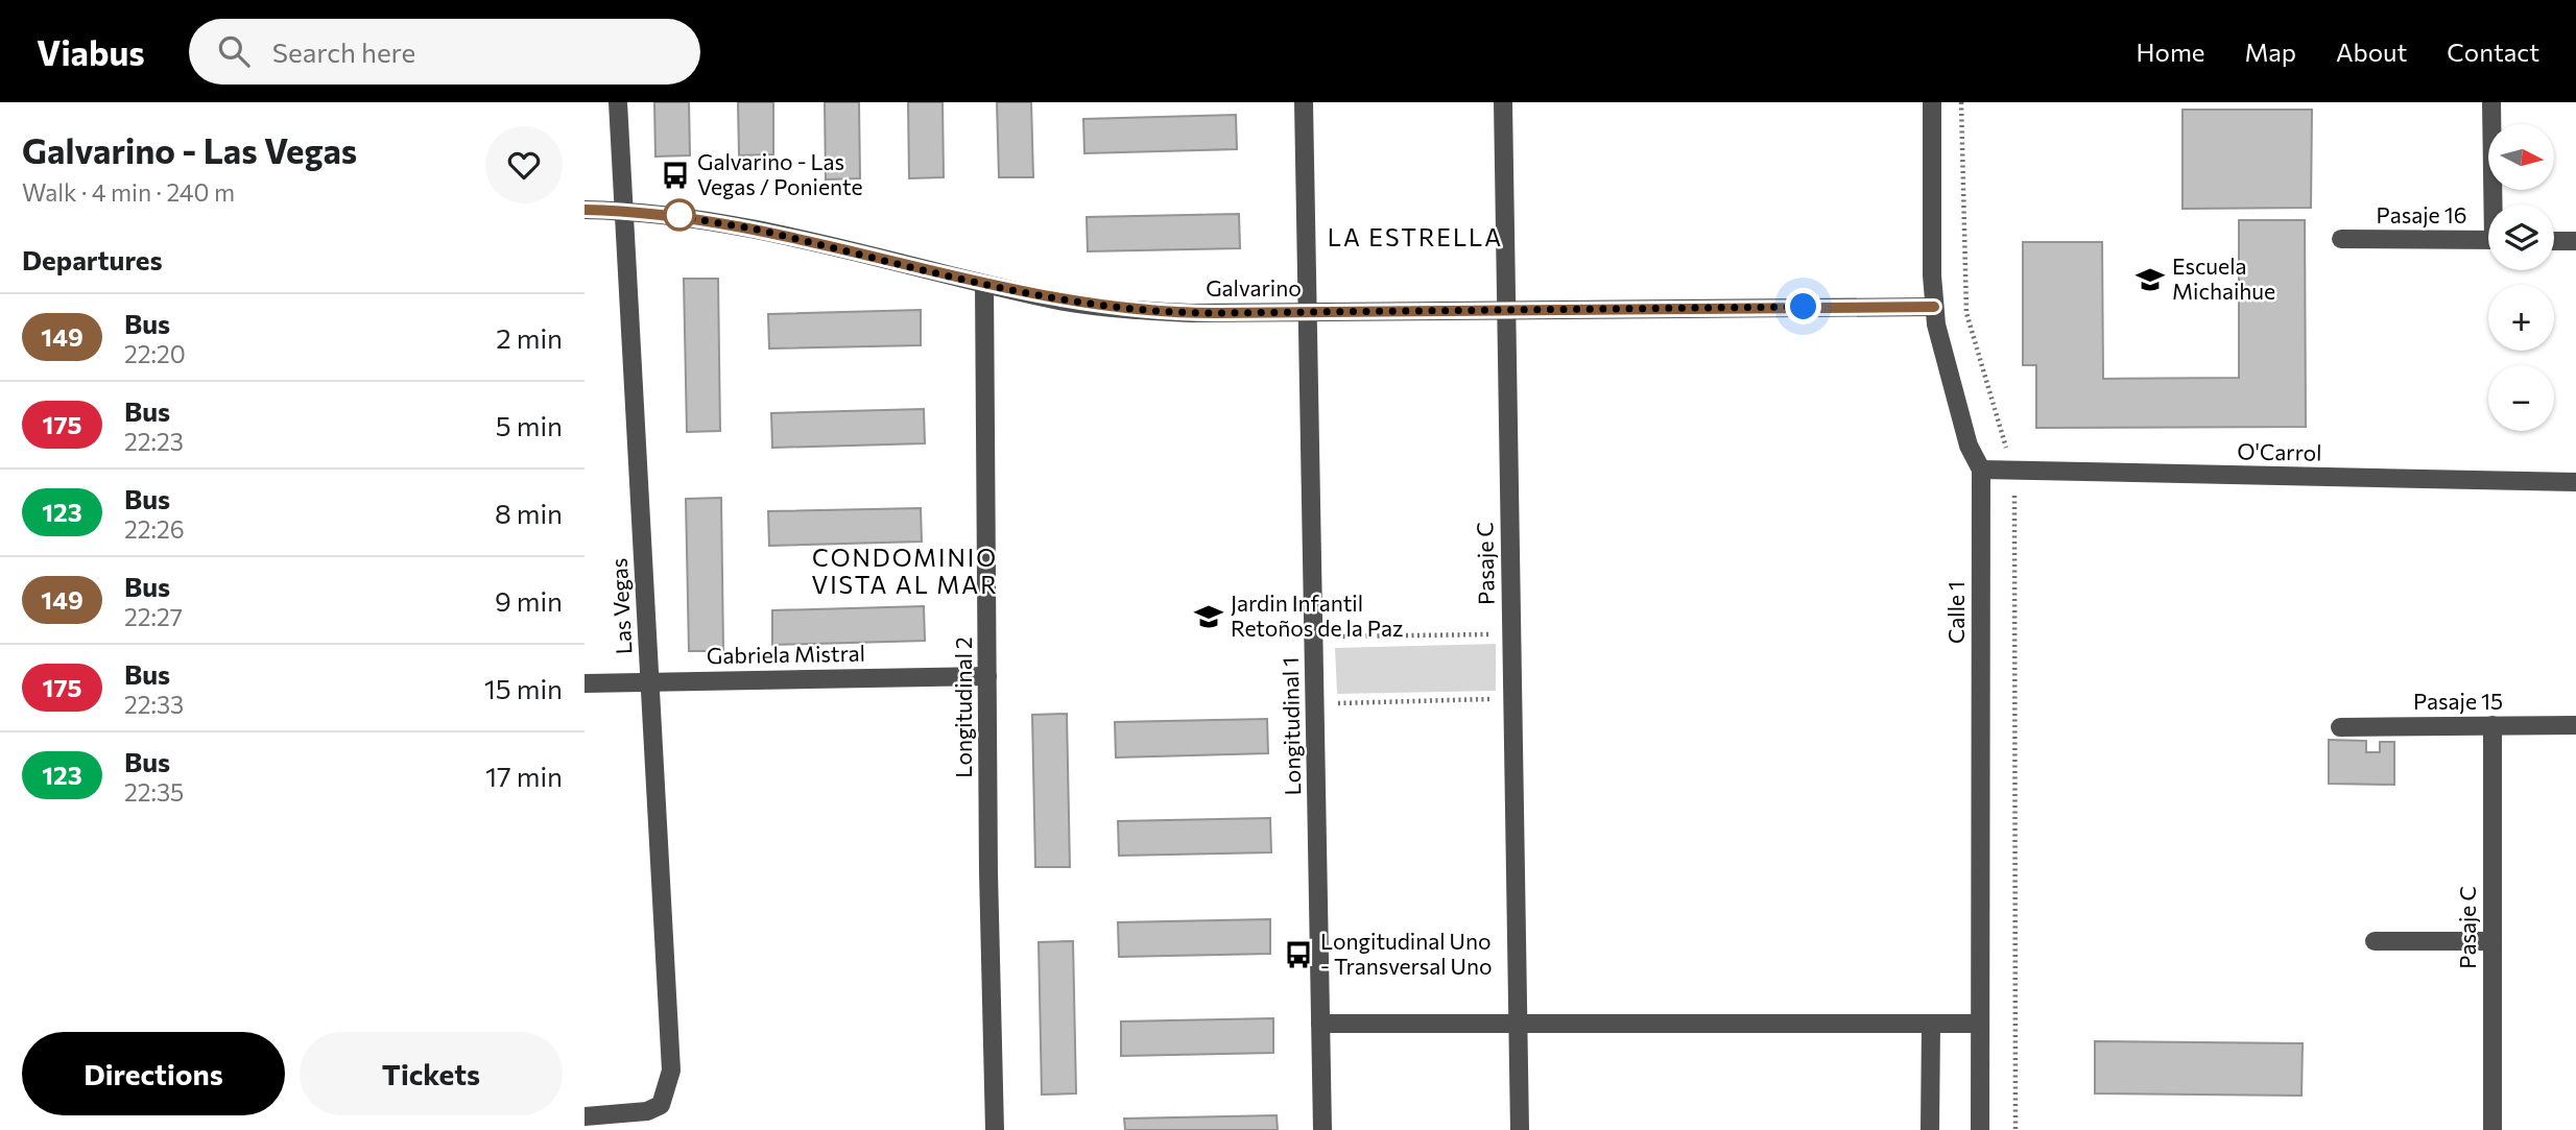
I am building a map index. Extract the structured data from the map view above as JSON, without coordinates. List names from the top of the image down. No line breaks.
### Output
{"streets":{"street":["Pasaje 16","Galvarino","O'Carrol","Pasaje C","Las Vegas","Calle 1","Gabriela Mistral","Pasaje 15","Longitudinal 2","Longitudinal 1"]},"crossings":[["Galvarino","Pasaje C"],["Galvarino","Las Vegas"],["Galvarino","Calle 1"],["Galvarino","Longitudinal 2"],["Galvarino","Longitudinal 1"],["O'Carrol","Calle 1"],["Pasaje C","Pasaje 15"],["Las Vegas","Gabriela Mistral"],["Gabriela Mistral","Longitudinal 2"]],"districts":["LA ESTRELLA","CONDOMINIO VISTA AL MAR"],"places":{"bus stop":["Galvarino - Las Vegas / Poniente","Longitudinal Uno - Transversal Uno"],"school or university":["Escuela Michaihue","Jardin Infantil Retoños de la Paz"]},"lines":["bus line 149"],"north":"right","page":{"header":"Viabus","search":"Search here","nav":["Home","Map","About","Contact"],"heading":[["Galvarino - Las Vegas","Walk · 4 min · 240 m"],"Departures"],"map_buttons":["+","−"],"list":[{"mark":"149","name":"Bus","note":"22:20","value":"2 min"},{"mark":"175","name":"Bus","note":"22:23","value":"5 min"},{"mark":"123","name":"Bus","note":"22:26","value":"8 min"},{"mark":"149","name":"Bus","note":"22:27","value":"9 min"},{"mark":"175","name":"Bus","note":"22:33","value":"15 min"},{"mark":"123","name":"Bus","note":"22:35","value":"17 min"}],"buttons":["Directions","Tickets"]}}
